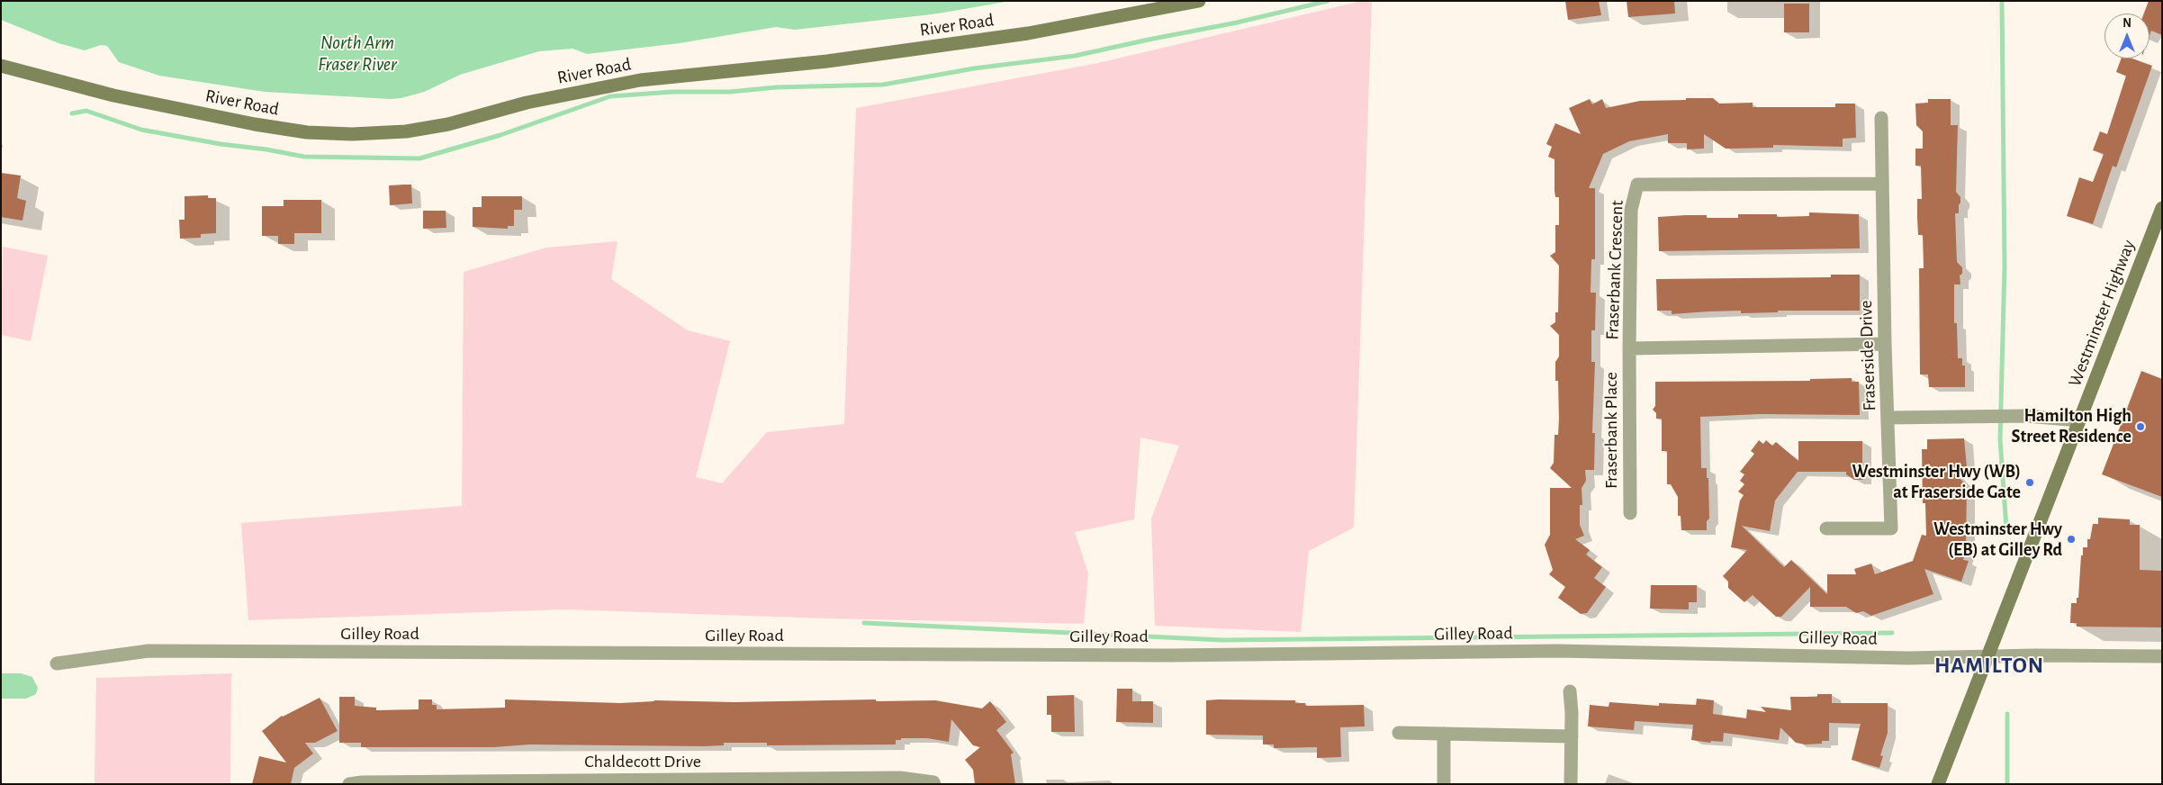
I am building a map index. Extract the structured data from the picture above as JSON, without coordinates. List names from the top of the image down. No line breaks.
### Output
{"streets":{"street":["River Road","Fraserbank Crescent","Westminster Highway","Fraserside Drive","Fraserbank Place","Gilley Road","Chaldecott Drive"]},"crossings":[["Fraserbank Crescent","Fraserside Drive"],["Fraserbank Crescent","Fraserbank Place"],["Westminster Highway","Gilley Road"]],"districts":["HAMILTON"],"water":["North Arm Fraser River"],"places":["Hamilton High Street Residence","Westminster Hwy (WB) at Fraserside Gate","Westminster Hwy (EB) at Gilley Rd"],"north":"top"}
